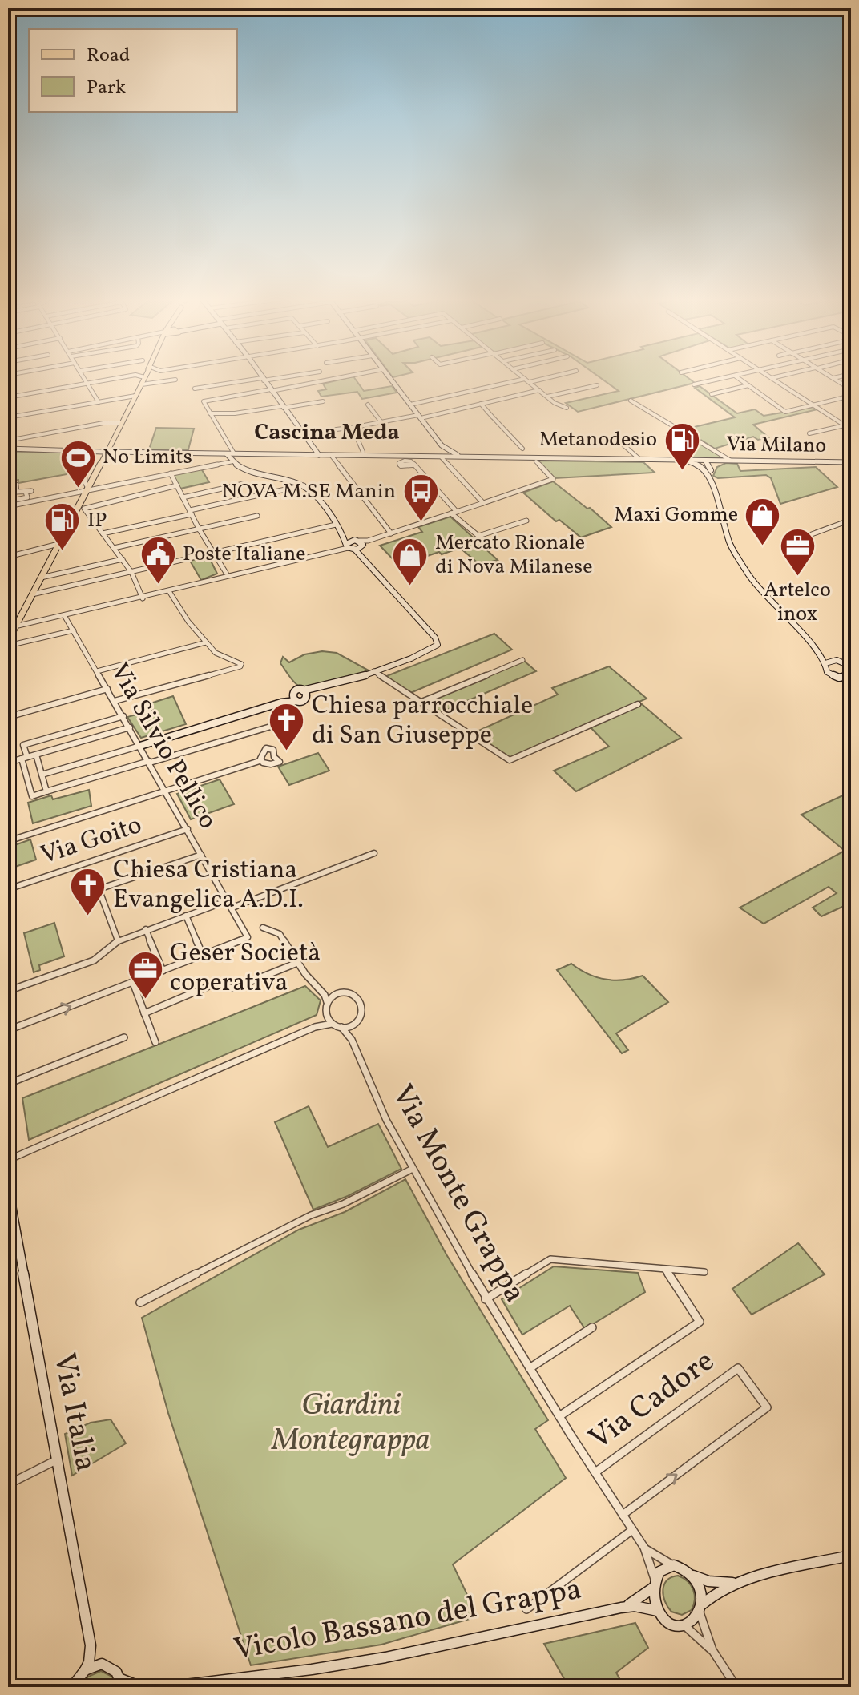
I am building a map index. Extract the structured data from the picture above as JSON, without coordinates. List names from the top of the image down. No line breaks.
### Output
{"streets":{"street":["Via Milano","Via Silvio Pellico","Via Goito","Via Monte Grappa","Via Cadore","Via Italia","Vicolo Bassano del Grappa"]},"crossings":[["Via Silvio Pellico","Via Goito"],["Via Monte Grappa","Via Cadore"],["Via Monte Grappa","Vicolo Bassano del Grappa"]],"districts":["Cascina Meda"],"parks":["Giardini Montegrappa"],"places":{"fuel station":["Metanodesio","IP"],"sports":["No Limits"],"bus stop":["NOVA M.SE Manin"],"shop":["Maxi Gomme","Mercato Rionale di Nova Milanese"],"office":["Artelco inox","Geser Società coperativa"],"public building":["Poste Italiane"],"church":["Chiesa parrocchiale di San Giuseppe","Chiesa Cristiana Evangelica A.D.I."]},"legend":["Road","Park"]}
